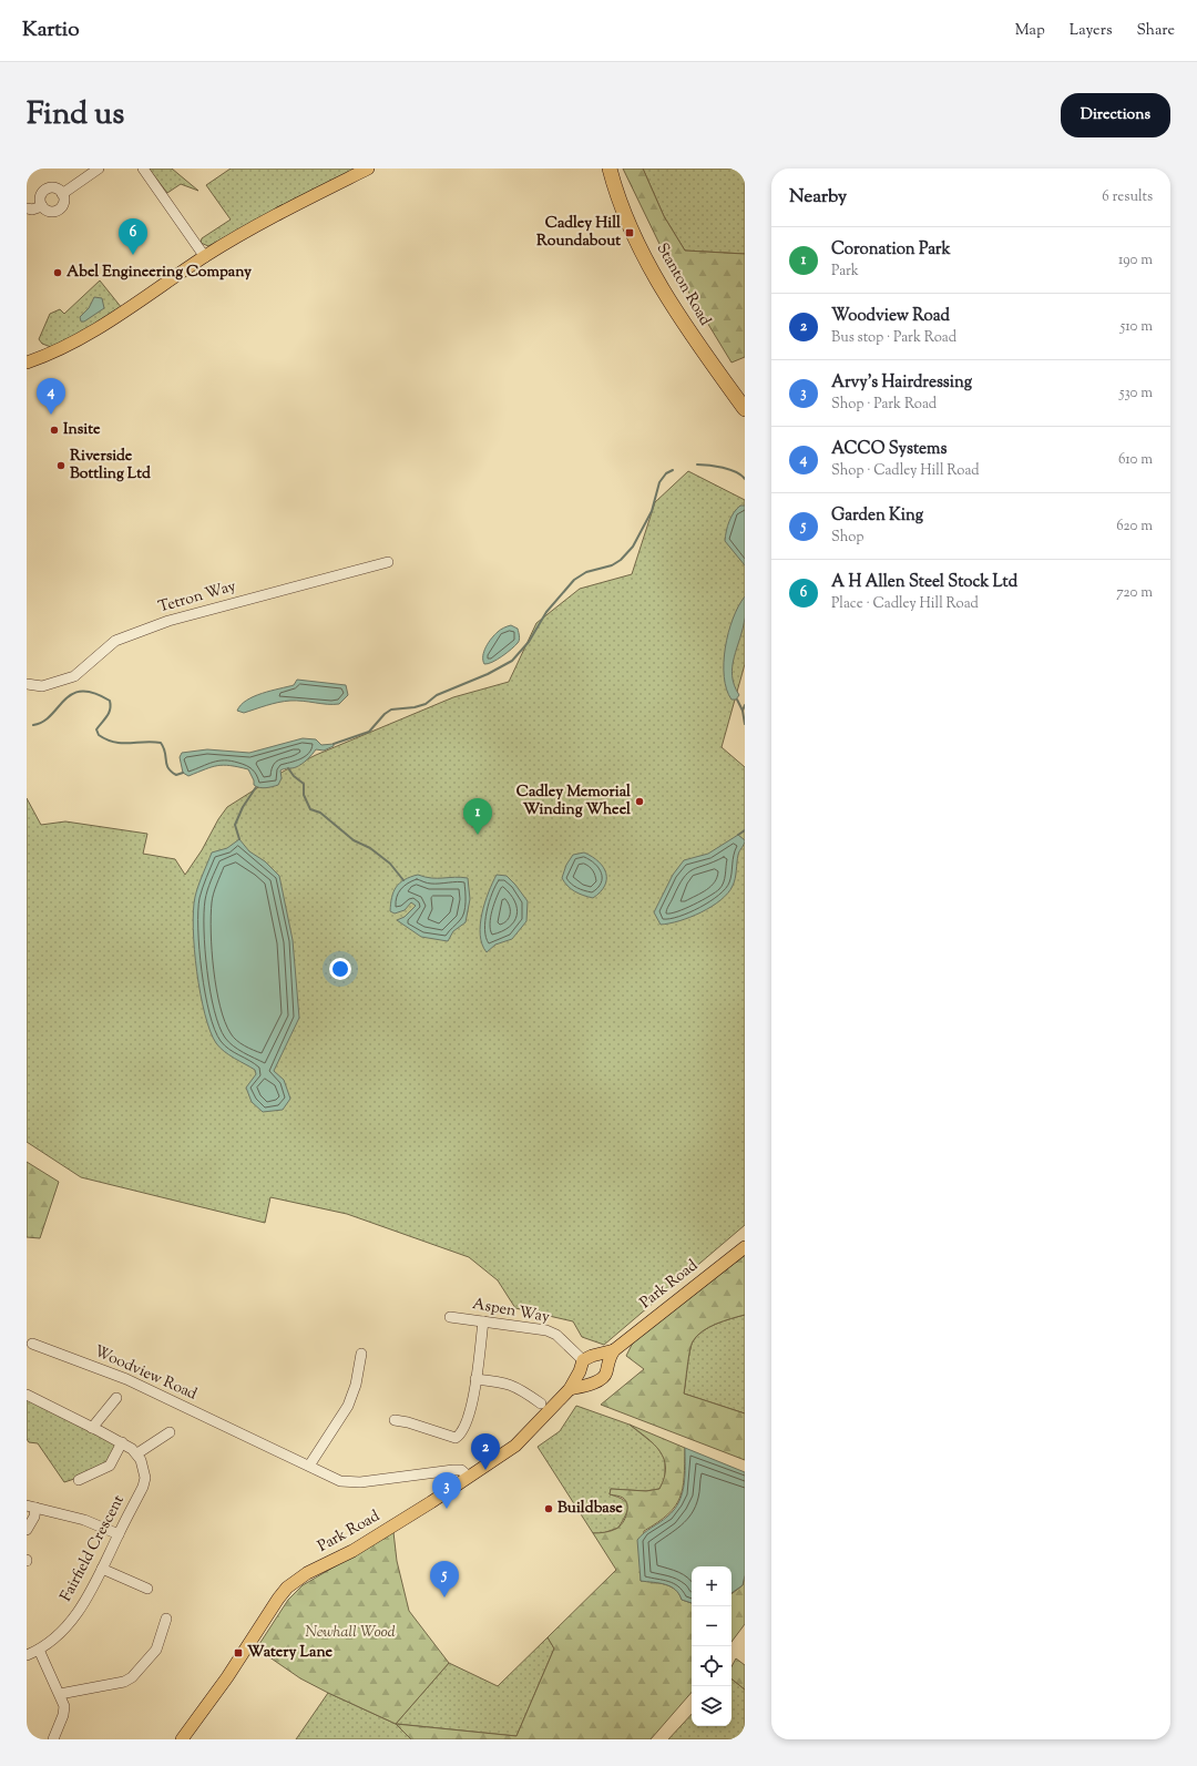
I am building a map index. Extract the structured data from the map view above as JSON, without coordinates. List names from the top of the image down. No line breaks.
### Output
{"streets":{"highway":["Stanton Road"],"main road":["Park Road"],"street":["Tetron Way","Aspen Way","Woodview Road","Fairfield Crescent"]},"crossings":[["Park Road","Aspen Way"],["Park Road","Woodview Road"]],"parks":["Newhall Wood"],"places":{"transit":["Cadley Hill Roundabout","Watery Lane"],"other":["Abel Engineering Company","Insite","Riverside Bottling Ltd","Cadley Memorial Winding Wheel","Buildbase"]},"page":{"header":"Kartio","nav":["Map","Layers","Share"],"title":"Find us","buttons":"Directions","heading":["Nearby","6 results"],"pins":["6","4","1","2","3","5"],"list":[{"mark":"1","name":"Coronation Park","note":"Park","value":"190 m"},{"mark":"2","name":"Woodview Road","note":"Bus stop · Park Road","value":"510 m"},{"mark":"3","name":"Arvy's Hairdressing","note":"Shop · Park Road","value":"530 m"},{"mark":"4","name":"ACCO Systems","note":"Shop · Cadley Hill Road","value":"610 m"},{"mark":"5","name":"Garden King","note":"Shop","value":"620 m"},{"mark":"6","name":"A H Allen Steel Stock Ltd","note":"Place · Cadley Hill Road","value":"720 m"}],"map_buttons":["+","−"]}}
